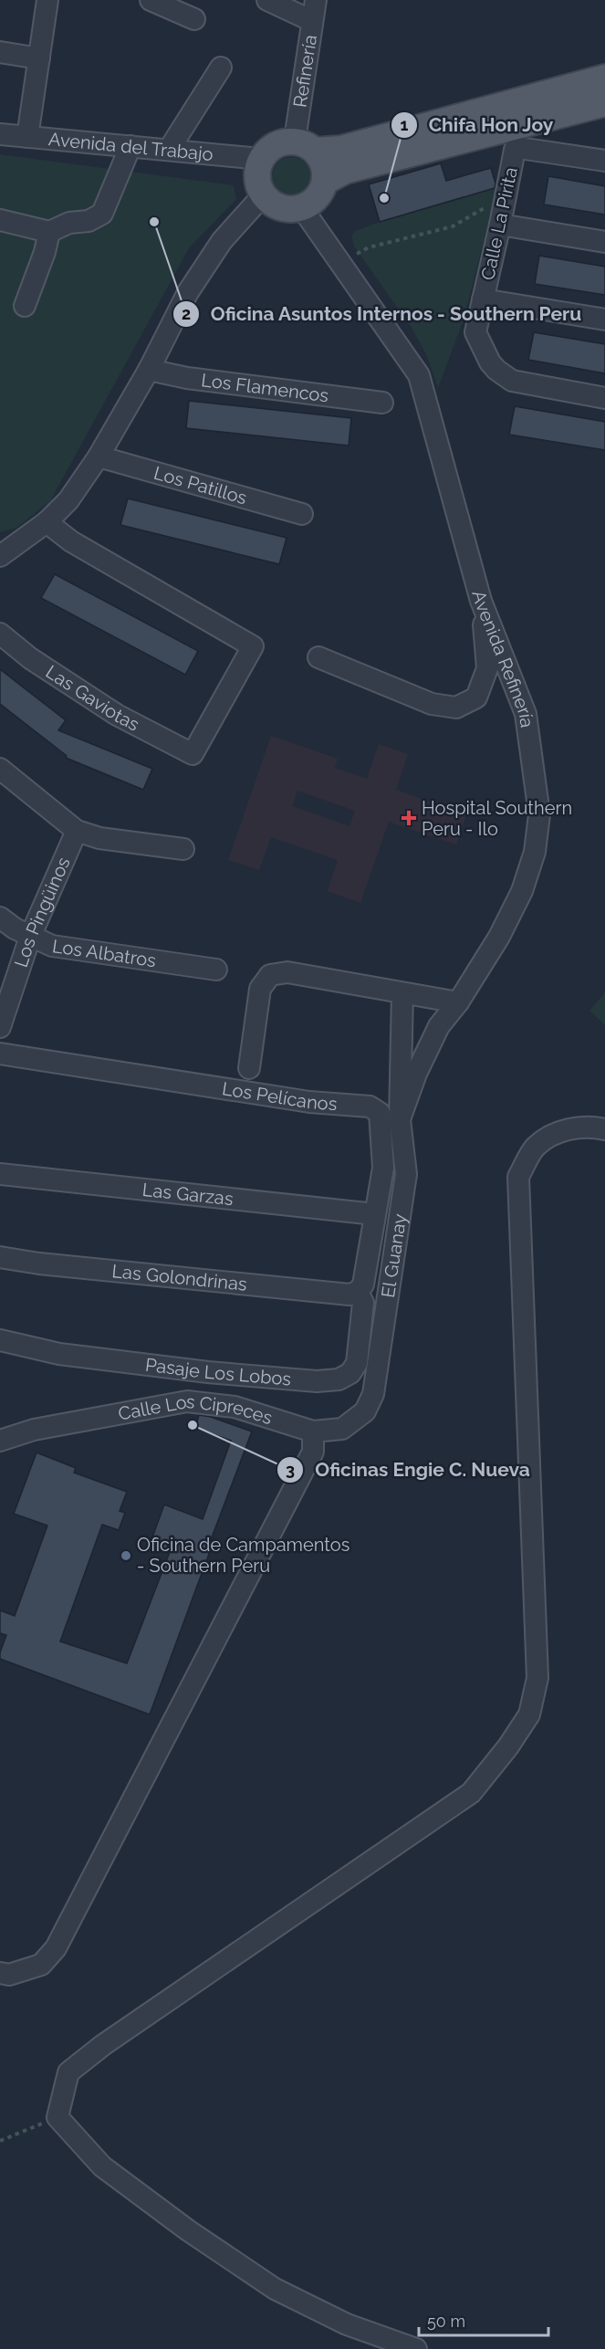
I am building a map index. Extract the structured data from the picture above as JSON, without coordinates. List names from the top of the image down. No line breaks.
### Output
{"streets":{"street":["Refinería","Avenida del Trabajo","Calle La Pirita","Los Flamencos","Los Patillos","Avenida Refinería","Las Gaviotas","Los Pingüinos","Los Albatros","Los Pelícanos","Las Garzas","El Guanay","Las Golondrinas","Pasaje Los Lobos","Calle Los Cipreces"]},"crossings":[["Refinería","Avenida del Trabajo"],["Refinería","Avenida Refinería"],["Avenida del Trabajo","Avenida Refinería"],["Avenida Refinería","El Guanay"],["Los Pingüinos","Los Albatros"],["Los Pelícanos","Las Garzas"],["Los Pelícanos","Las Golondrinas"],["Los Pelícanos","Pasaje Los Lobos"],["El Guanay","Calle Los Cipreces"],["Las Golondrinas","Pasaje Los Lobos"]],"places":{"other":["Chifa Hon Joy","Oficina Asuntos Internos - Southern Peru","Oficinas Engie C. Nueva","Oficina de Campamentos - Southern Peru"],"health":["Hospital Southern Peru - Ilo"]},"scale_bar":"50 m"}
